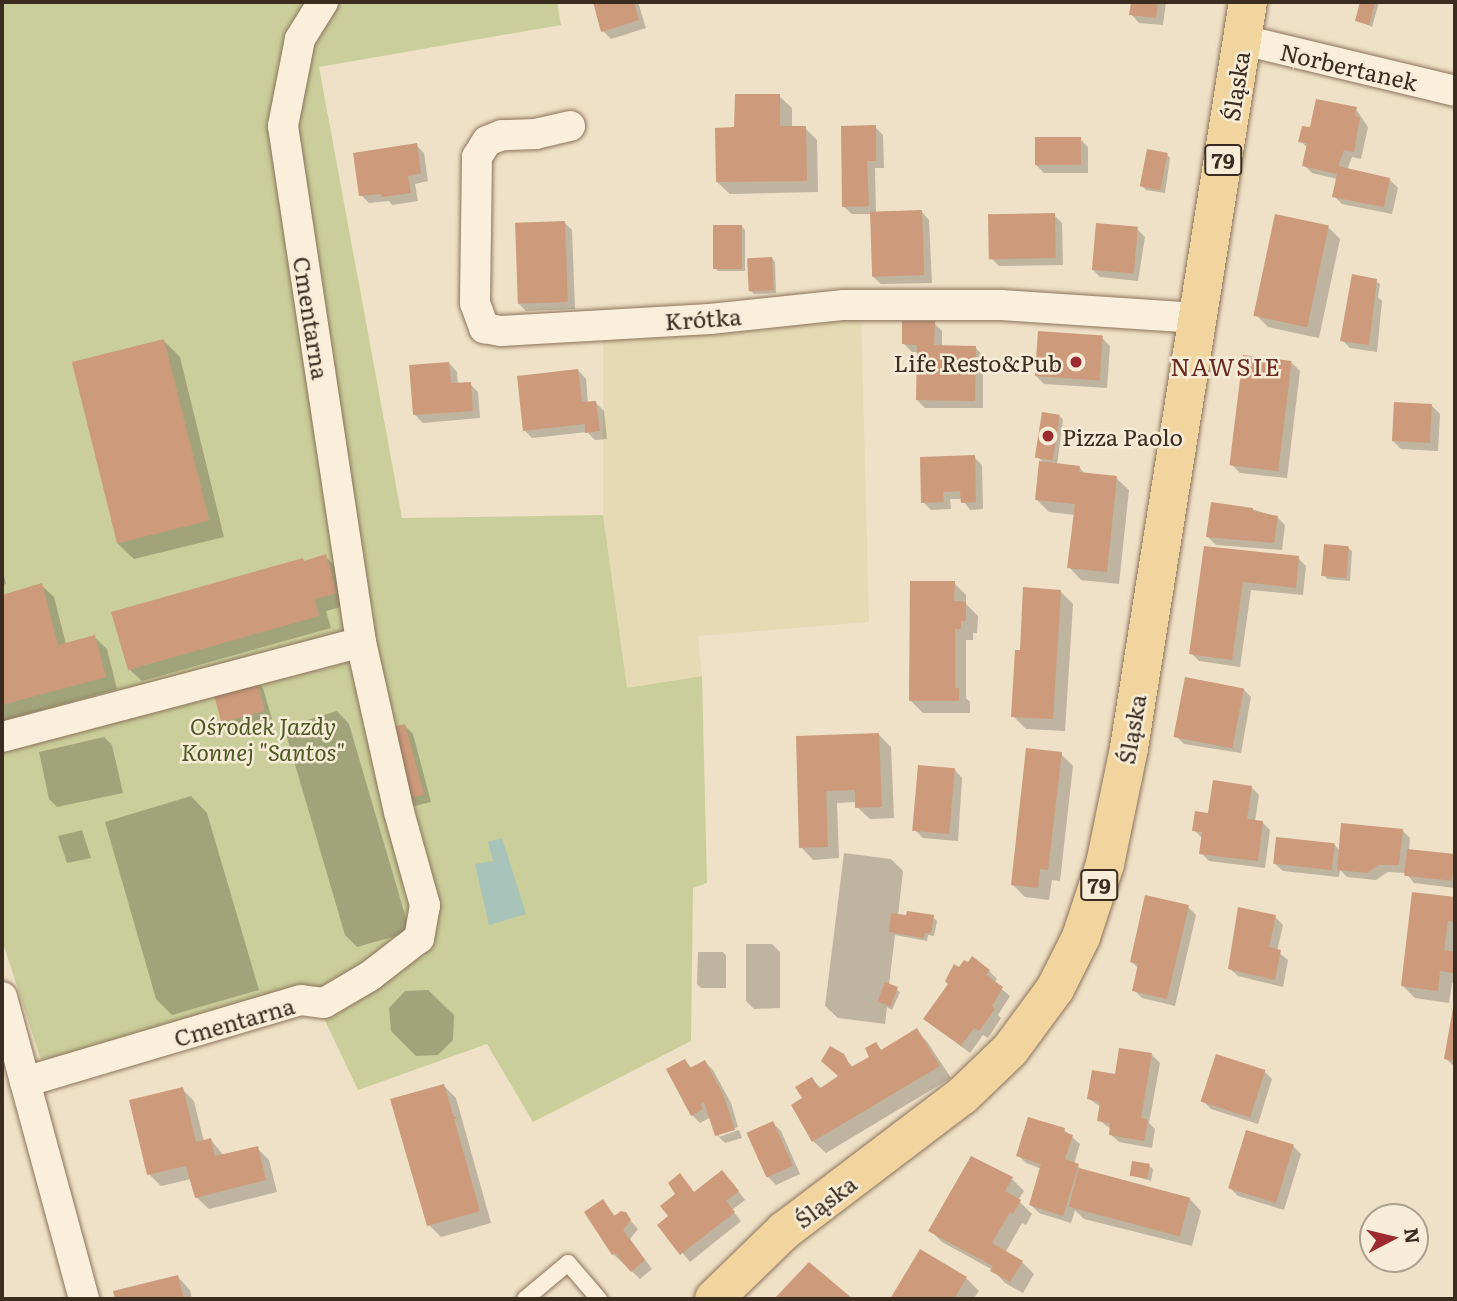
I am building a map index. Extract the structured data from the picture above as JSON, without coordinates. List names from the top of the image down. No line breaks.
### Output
{"streets":{"main road":["Śląska","79"],"street":["Norbertanek","Cmentarna","Krótka"]},"crossings":[["Norbertanek","Śląska"],["Śląska","Krótka"]],"districts":["NAWSIE"],"parks":["Ośrodek Jazdy Konnej \"Santos\""],"places":["Life Resto&Pub","Pizza Paolo"],"north":"right"}
